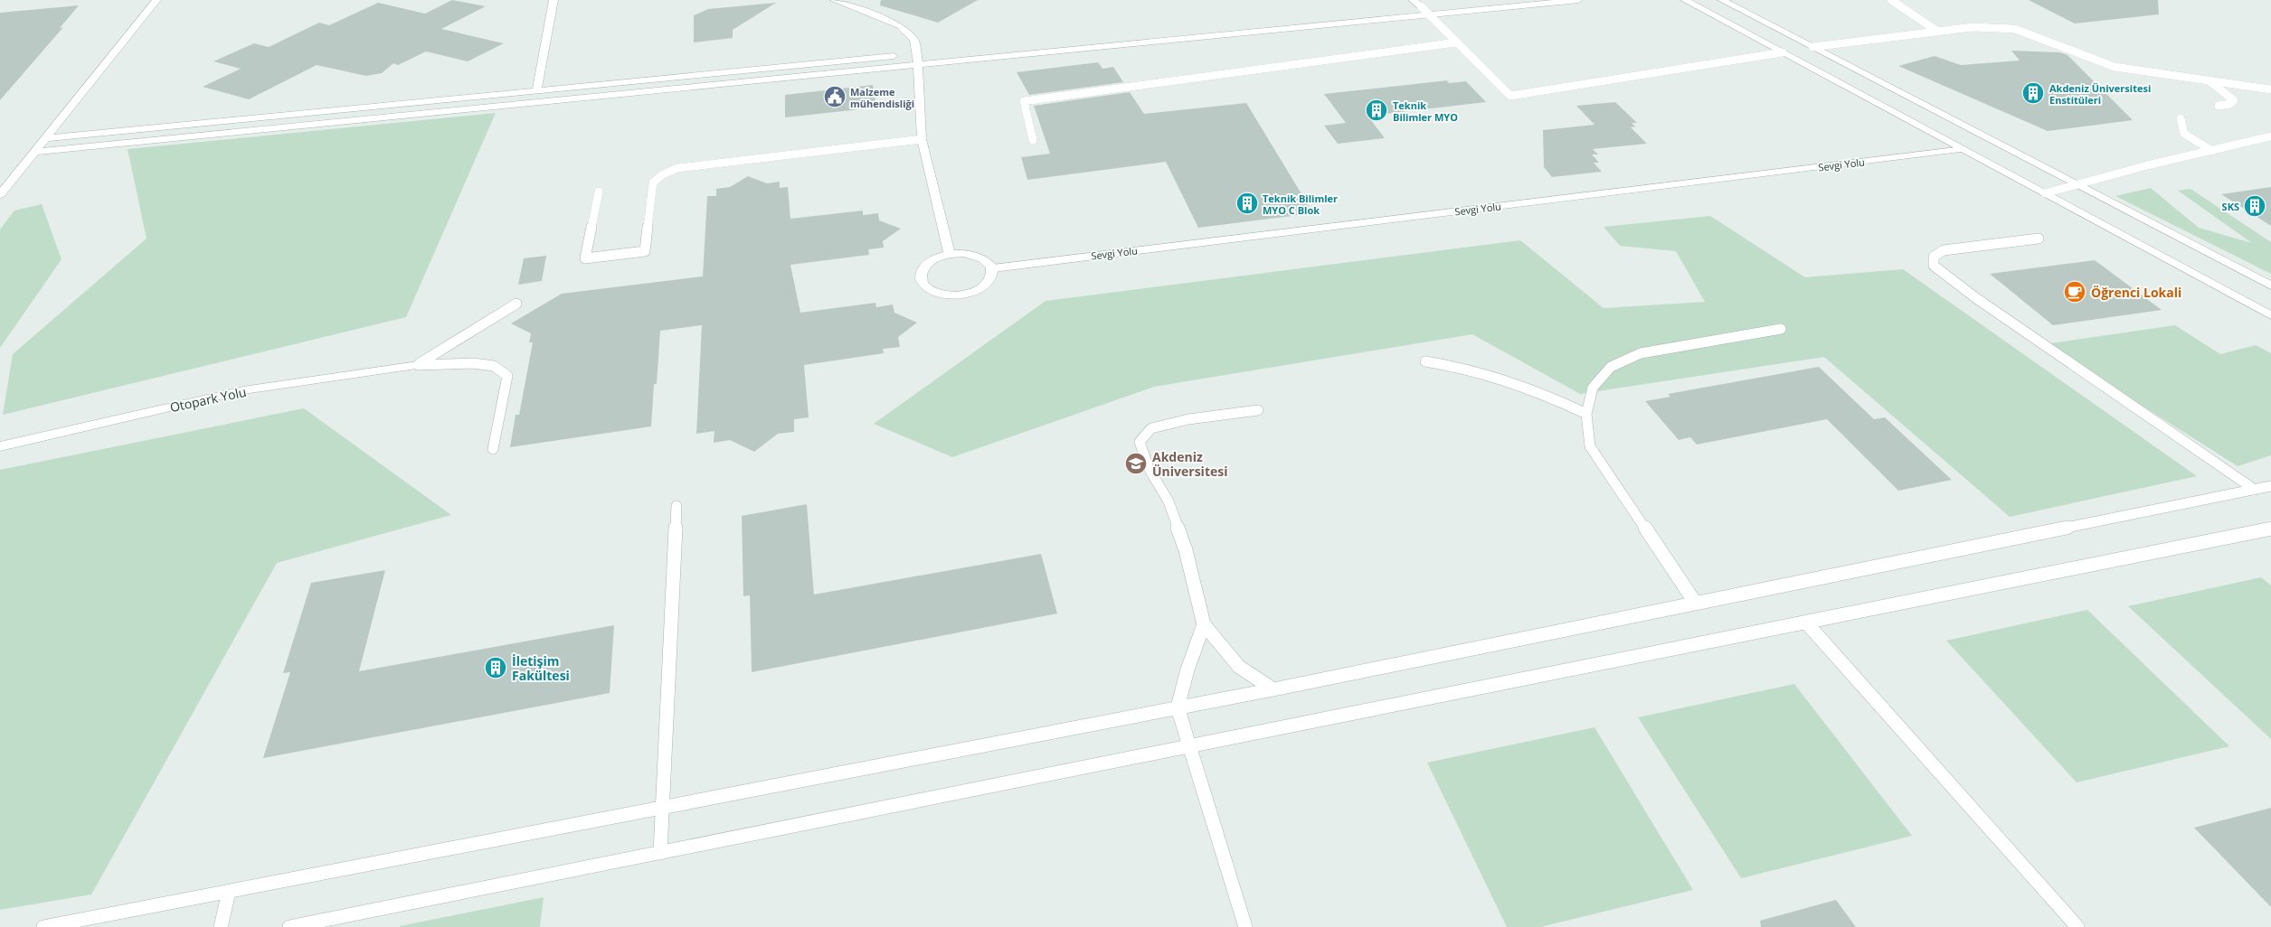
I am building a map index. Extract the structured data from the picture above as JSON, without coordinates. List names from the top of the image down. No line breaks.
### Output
{"streets":{"street":["Sevgi Yolu","Otopark Yolu"]},"places":{"building":["Akdeniz Üniversitesi Enstitüleri","Teknik Bilimler MYO","Teknik Bilimler MYO C Blok","SKS","İletişim Fakültesi"],"public building":["Malzeme mühendisliği"],"cafe":["Öğrenci Lokali"],"school or university":["Akdeniz Üniversitesi"]}}
